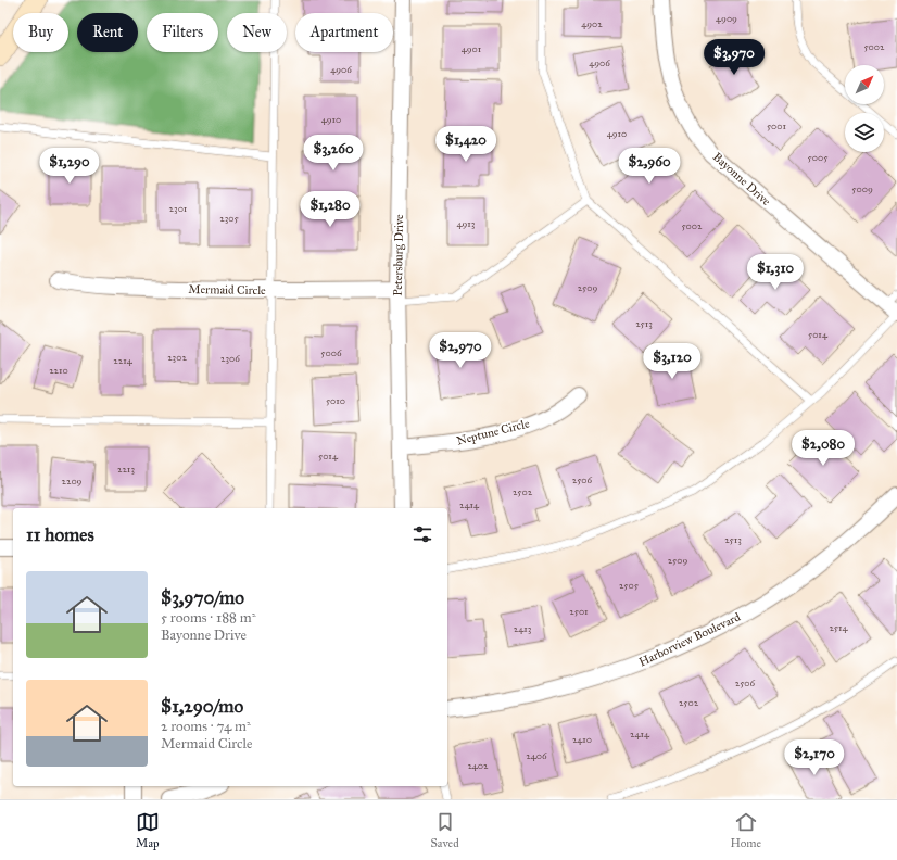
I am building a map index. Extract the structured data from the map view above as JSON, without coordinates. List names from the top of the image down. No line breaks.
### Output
{"streets":{"street":["Bayonne Drive","Petersburg Drive","Mermaid Circle","Neptune Circle","Harborview Boulevard"]},"crossings":[["Petersburg Drive","Mermaid Circle"],["Petersburg Drive","Neptune Circle"]],"house_numbers":["4909","4902","5002","4901","4906","4906","4910","5001","4910","5005","5009","2301","2305","4913","5002","2509","2513","5014","5006","2302","2306","2214","2210","5010","5014","2213","2506","2209","2502","2414","2513","2509","2505","2501","2514","2413","2506","2502","2414","2410","2406","2402"],"north":"top right","page":{"chip":["Buy","Rent","Filters","New","Apartment"],"price":["$3,970","$1,420","$3,260","$1,290","$2,960","$1,280","$1,310","$2,970","$3,120","$2,080","$2,170"],"heading":"11 homes","list":[{"name":"$3,970/mo","note":"5 rooms · 188 m² · Bayonne Drive"},{"name":"$1,290/mo","note":"2 rooms · 74 m² · Mermaid Circle"}],"tabs":["Map","Saved","Home"]}}
